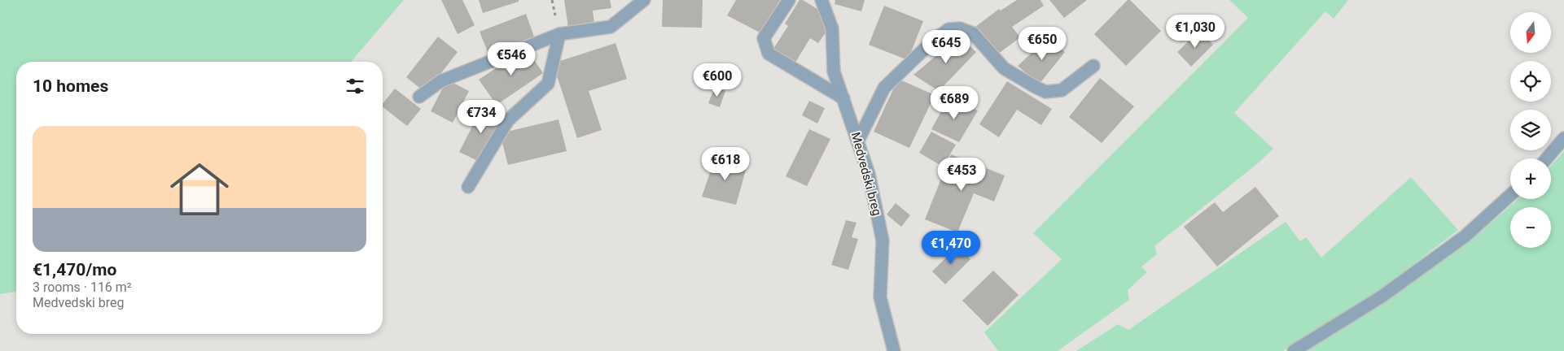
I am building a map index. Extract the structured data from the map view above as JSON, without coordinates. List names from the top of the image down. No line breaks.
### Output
{"streets":{"street":["Medvedski breg"]},"north":"bottom","page":{"map_buttons":["+","−"],"price":["€1,030","€650","€645","€546","€600","€689","€734","€618","€453","€1,470"],"heading":"10 homes","list":[{"name":"€1,470/mo","note":"3 rooms · 116 m² · Medvedski breg"}]}}
